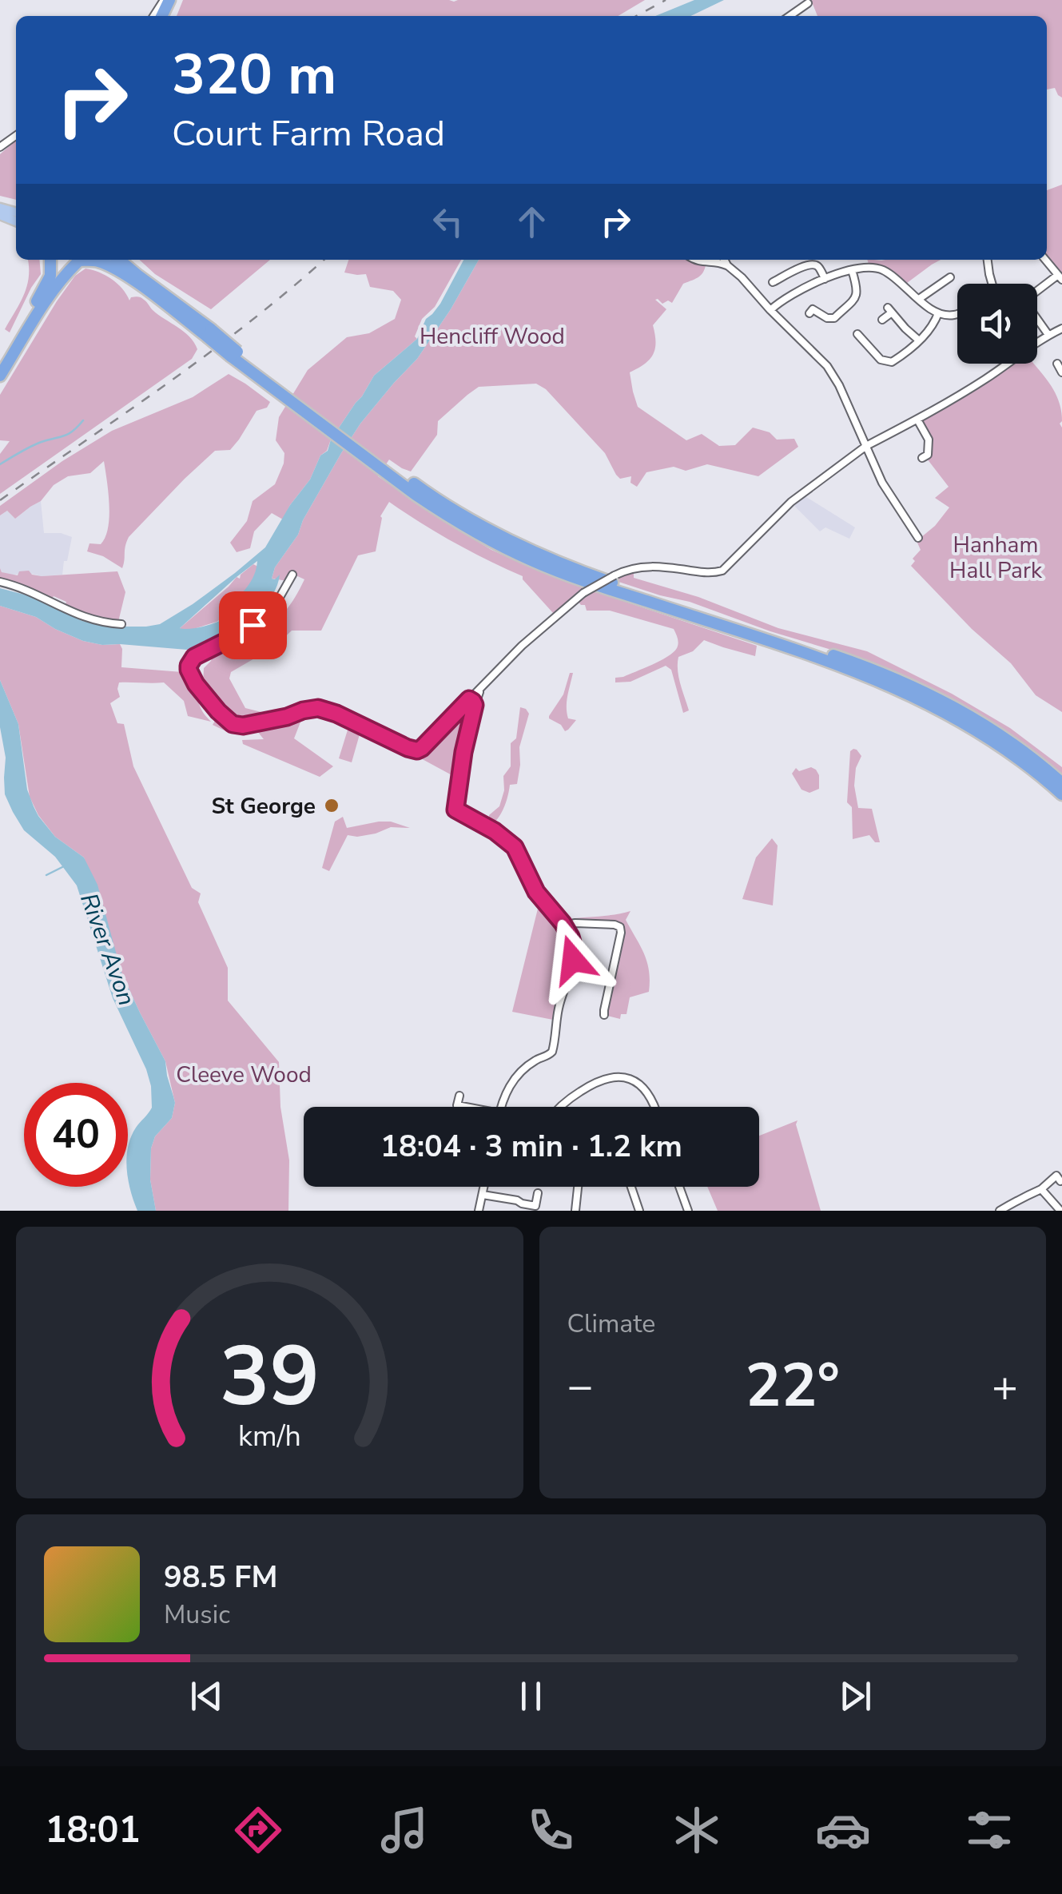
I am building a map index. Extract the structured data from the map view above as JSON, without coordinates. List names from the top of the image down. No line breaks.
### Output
{"water":["River Avon"],"parks":["Hencliff Wood","Hanham Hall Park","Cleeve Wood"],"places":["St George"],"page":{"turn":["320 m","Court Farm Road"],"limit":"40","trip":"18:04 · 3 min · 1.2 km","tile":"Climate","heat":["−","22°","+"],"song":["98.5 FM","Music"],"tabs":"18:01","gauge":["39","km/h"]}}
